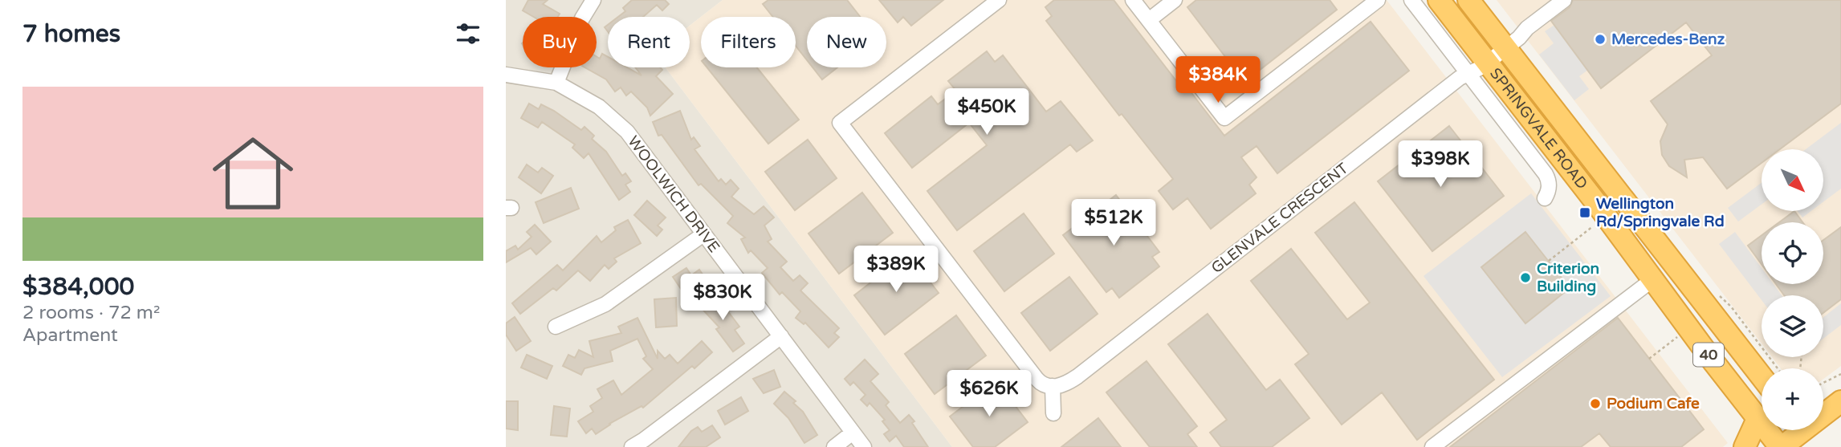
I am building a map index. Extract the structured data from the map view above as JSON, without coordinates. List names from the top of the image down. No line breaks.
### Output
{"streets":{"highway":["SPRINGVALE ROAD","40"],"street":["WOOLWICH DRIVE","GLENVALE CRESCENT"]},"crossings":[["SPRINGVALE ROAD","GLENVALE CRESCENT"]],"places":{"other":["Mercedes-Benz","Criterion Building","Podium Cafe"],"transit":["Wellington Rd/Springvale Rd"]},"north":"bottom right","page":{"heading":"7 homes","chip":["Buy","Rent","Filters","New"],"price":["$384K","$450K","$398K","$512K","$389K","$830K","$626K"],"list":[{"name":"$384,000","note":"2 rooms · 72 m² · Apartment"}],"map_buttons":"+"}}
